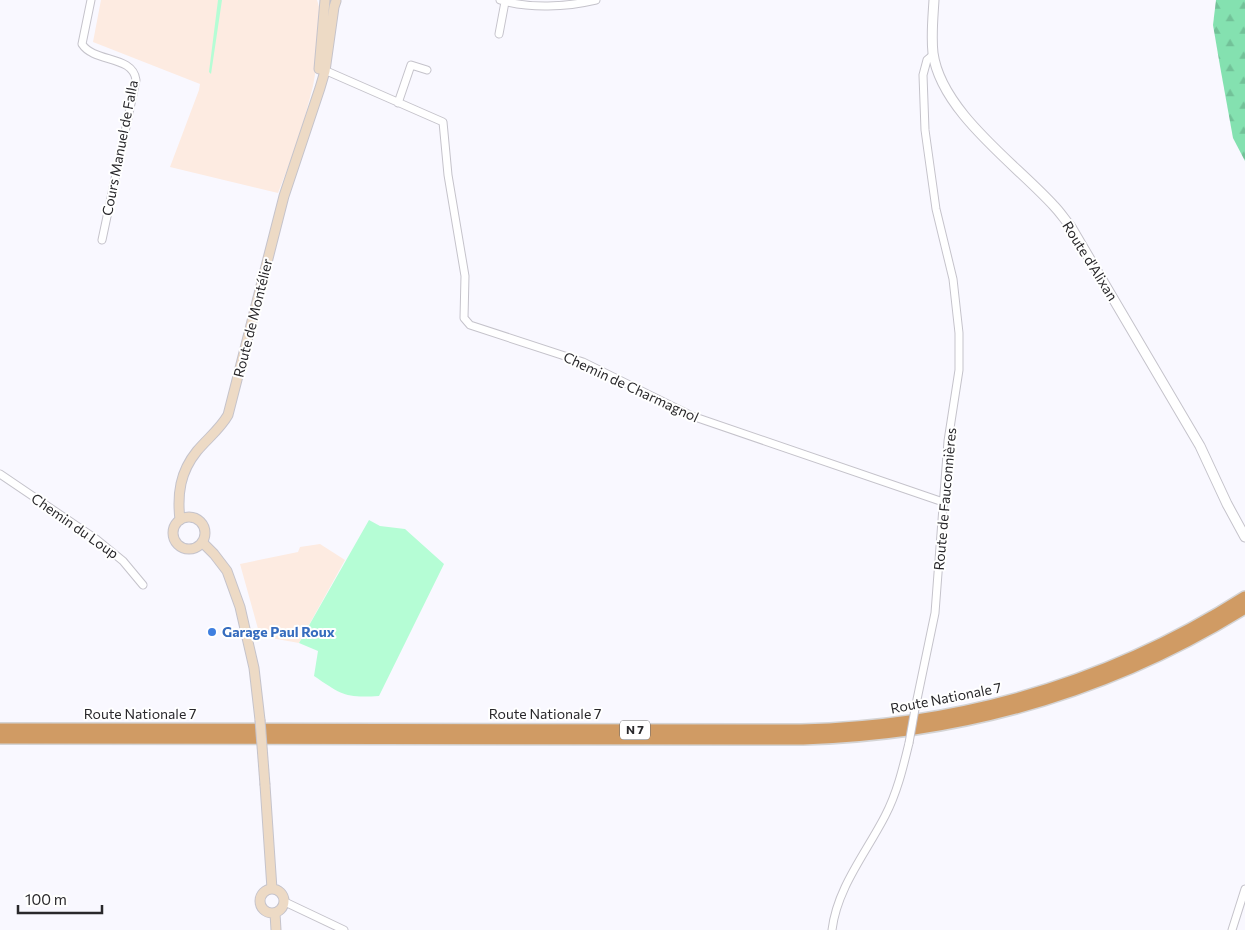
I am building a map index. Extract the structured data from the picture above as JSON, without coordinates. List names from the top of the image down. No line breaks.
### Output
{"streets":{"highway":["Route Nationale 7","N 7"],"main road":["Route de Montélier"],"street":["Cours Manuel de Falla","Route d'Alixan","Chemin de Charmagnol","Route de Fauconnières","Chemin du Loup"]},"crossings":[["Route d'Alixan","Route de Fauconnières"],["Route de Montélier","Chemin de Charmagnol"],["Chemin de Charmagnol","Route de Fauconnières"]],"places":["Garage Paul Roux"],"scale_bar":"100 m"}
